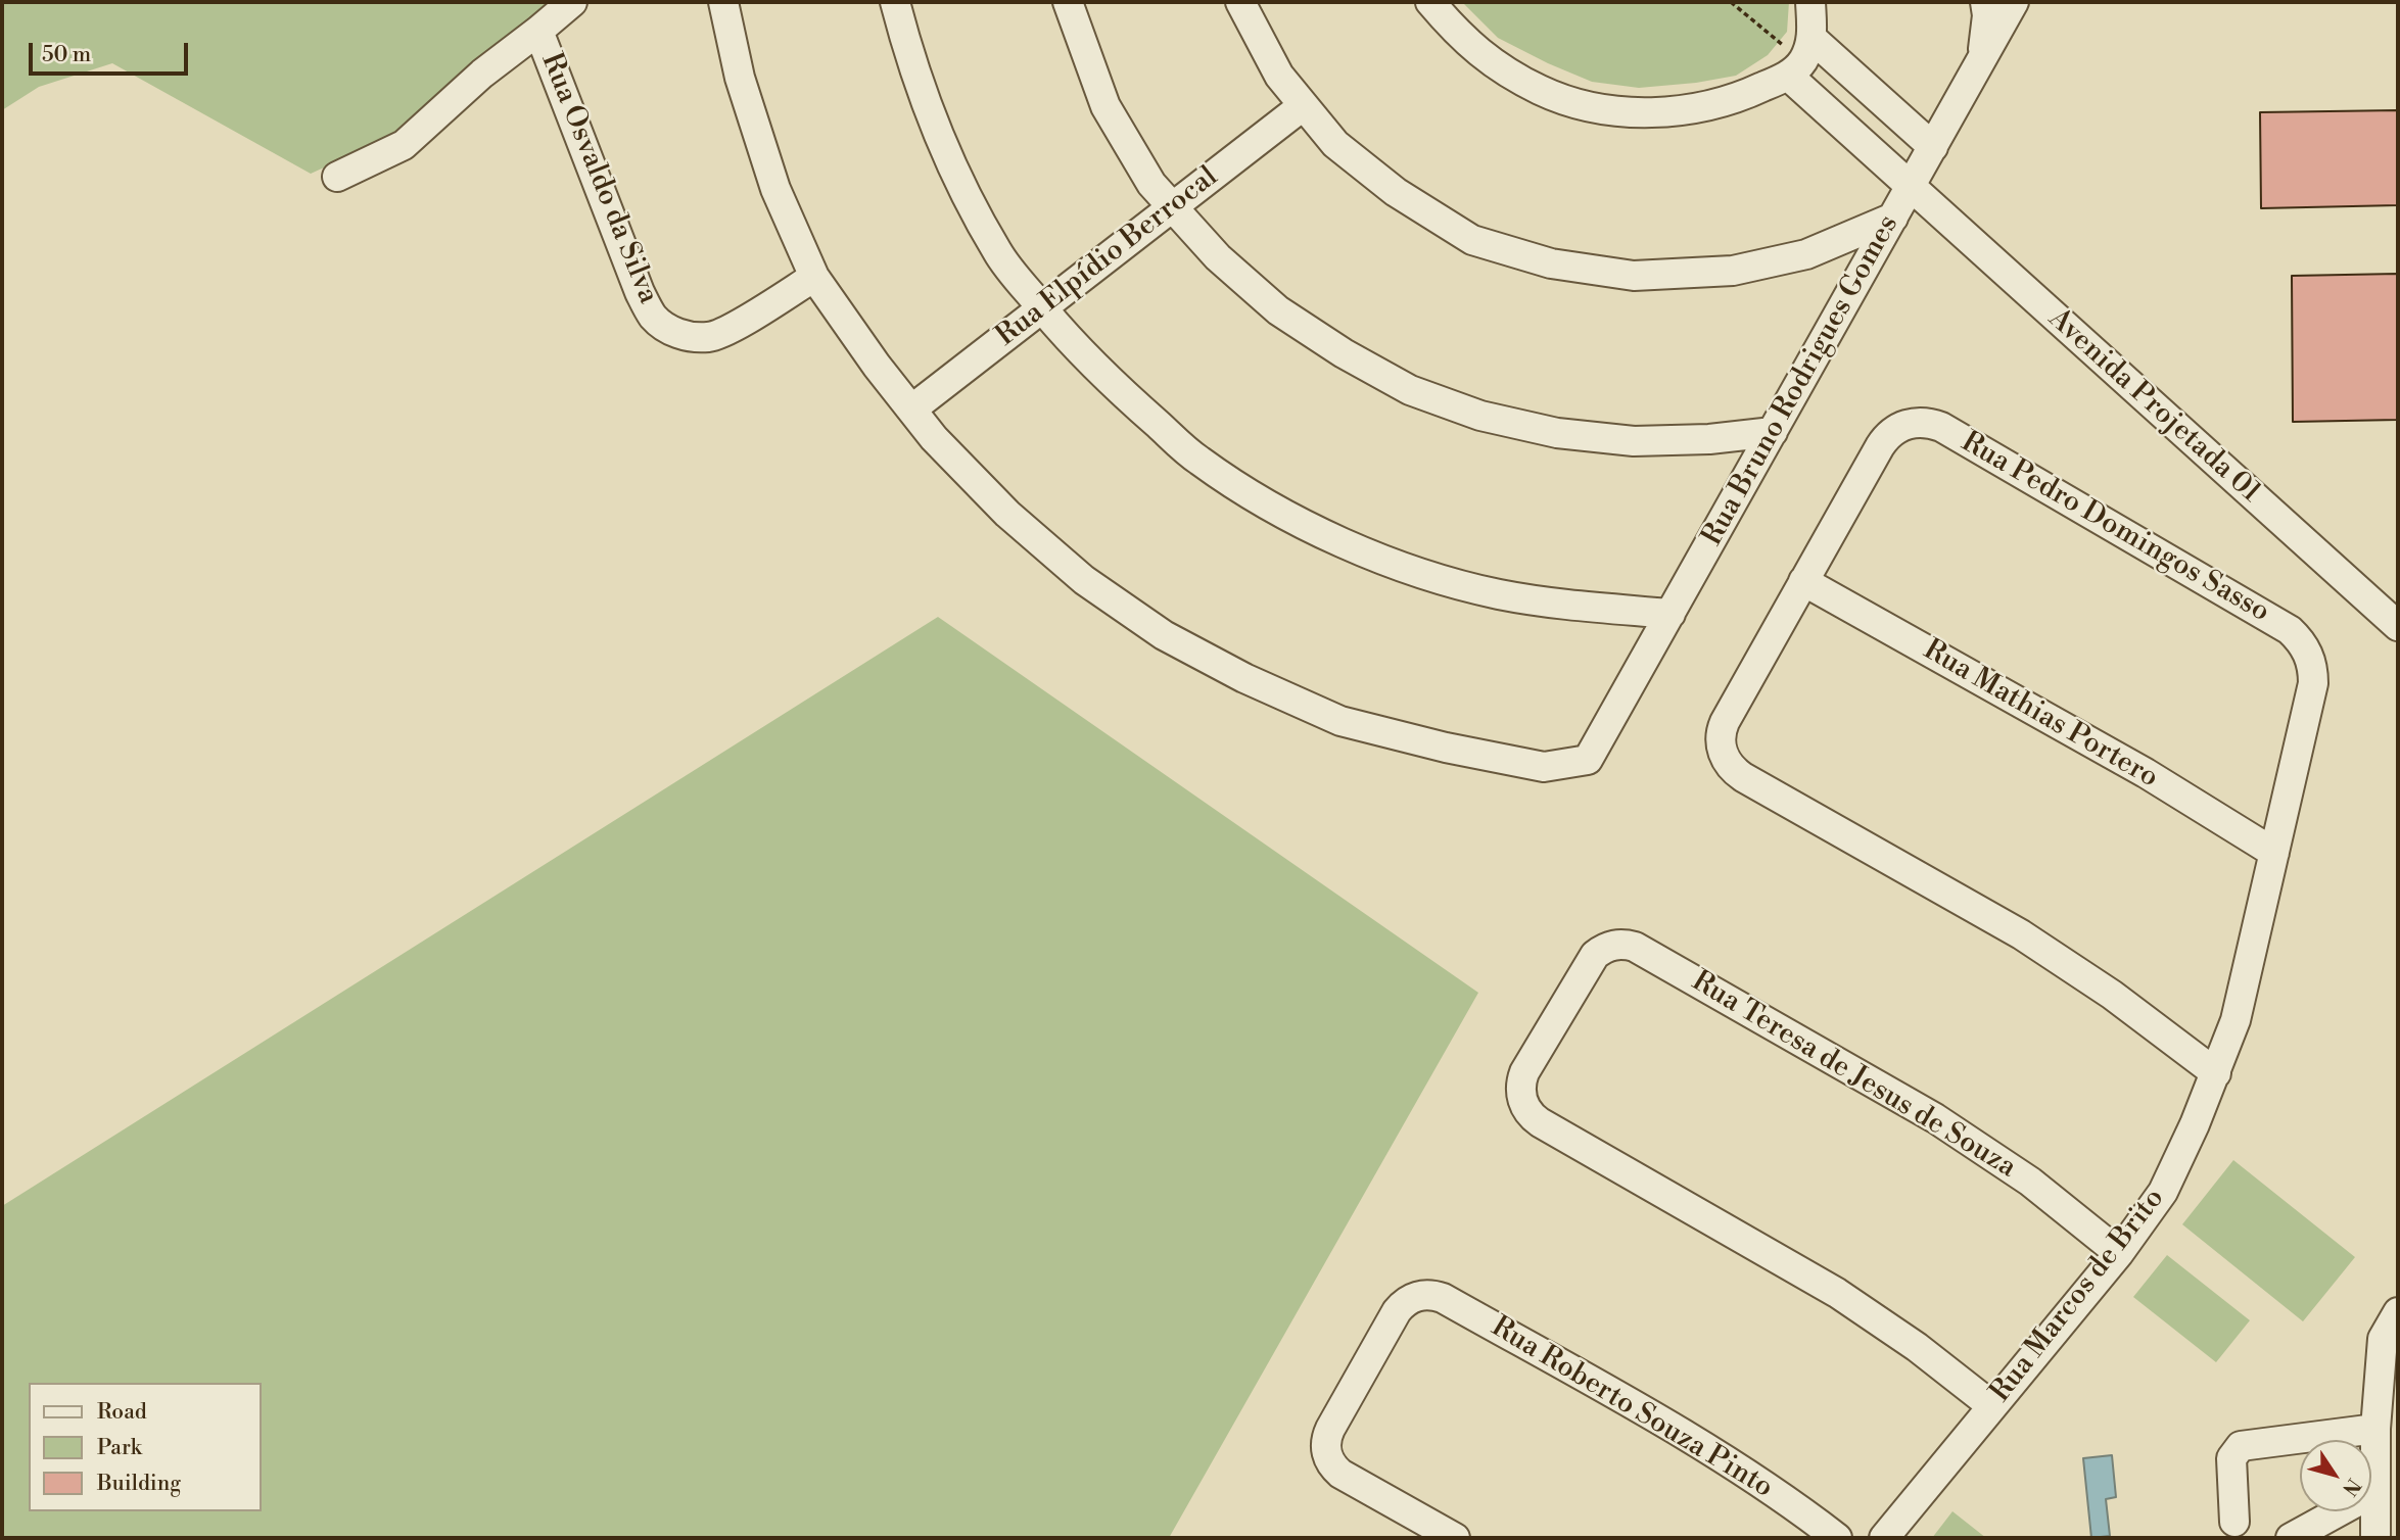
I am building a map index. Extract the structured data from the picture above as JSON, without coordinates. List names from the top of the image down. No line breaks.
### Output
{"streets":{"street":["Rua Osvaldo da Silva","Rua Elpídio Berrocal","Rua Bruno Rodrigues Gomes","Avenida Projetada 01","Rua Pedro Domingos Sasso","Rua Mathias Portero","Rua Teresa de Jesus de Souza","Rua Marcos de Brito","Rua Roberto Souza Pinto"]},"crossings":[["Rua Elpídio Berrocal","Rua Bruno Rodrigues Gomes"],["Rua Bruno Rodrigues Gomes","Avenida Projetada 01"],["Rua Pedro Domingos Sasso","Rua Mathias Portero"],["Rua Pedro Domingos Sasso","Rua Marcos de Brito"],["Rua Mathias Portero","Rua Marcos de Brito"],["Rua Teresa de Jesus de Souza","Rua Marcos de Brito"]],"legend":["Road","Park","Building"],"scale_bar":"50 m","north":"bottom right"}
